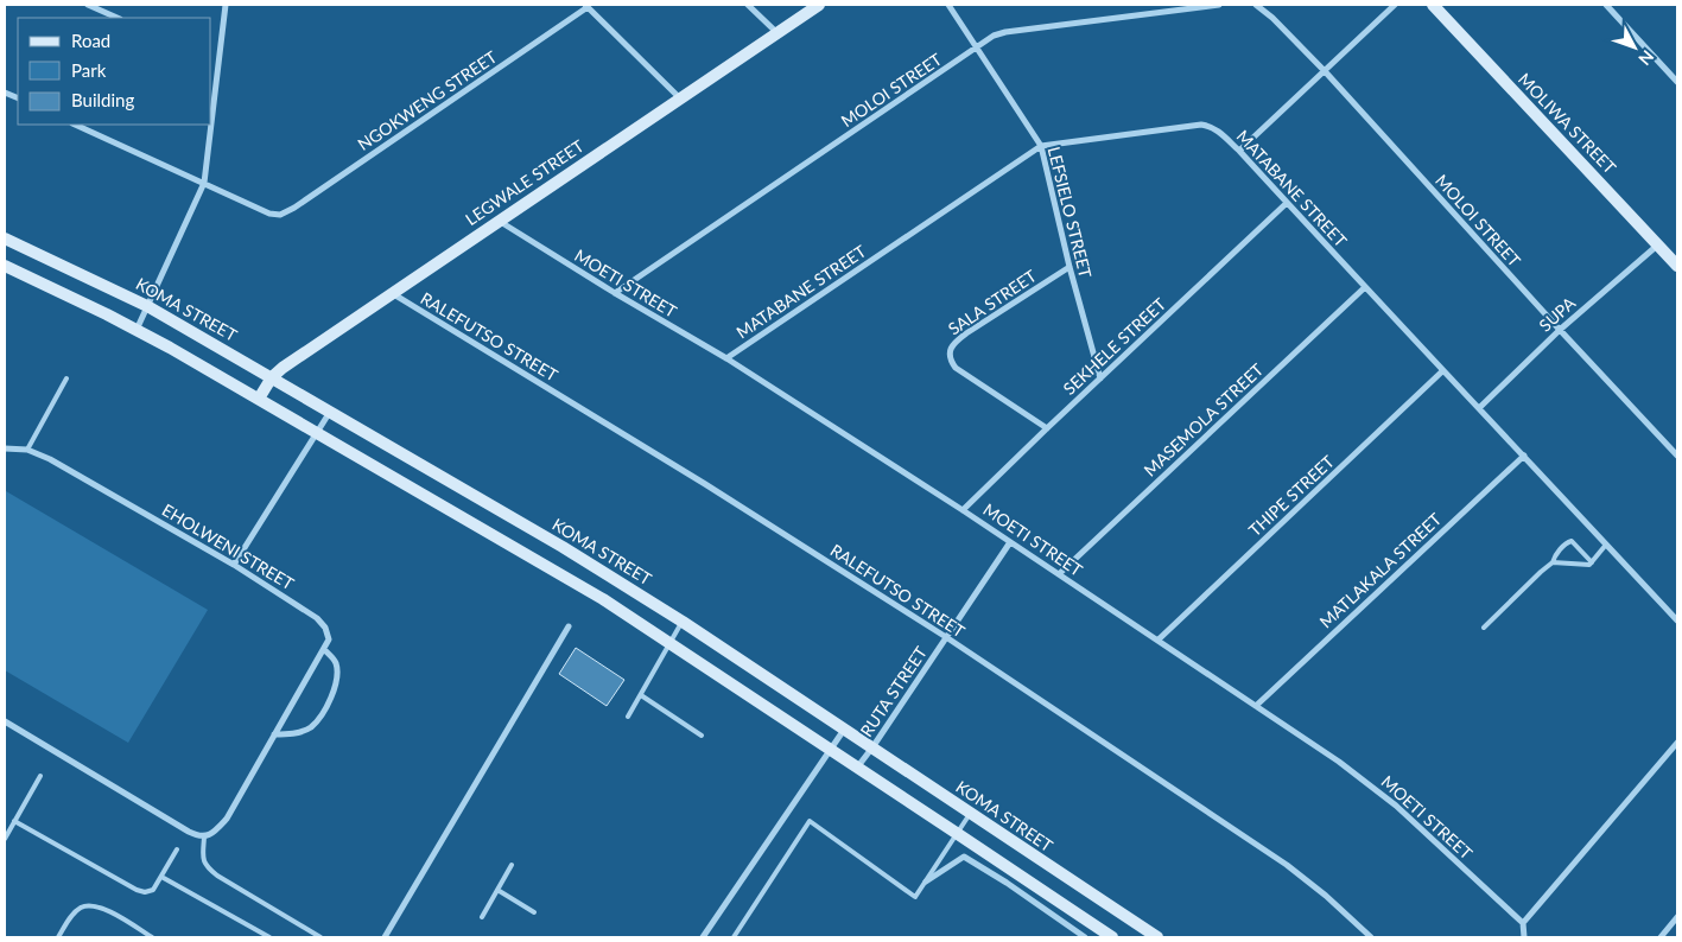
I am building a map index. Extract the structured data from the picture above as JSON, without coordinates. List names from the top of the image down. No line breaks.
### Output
{"streets":{"main road":["MOLIWA STREET","LEGWALE STREET","KOMA STREET"],"street":["MOLOI STREET","NGOKWENG STREET","MATABANE STREET","LEFSIELO STREET","MOETI STREET","SALA STREET","SUPA","RALEFUTSO STREET","SEKHELE STREET","MASEMOLA STREET","THIPE STREET","EHOLWENI STREET","MATLAKALA STREET","RUTA STREET"]},"crossings":[["MOLOI STREET","LEFSIELO STREET"],["MOLOI STREET","MOETI STREET"],["MOLOI STREET","SUPA"],["MOLIWA STREET","SUPA"],["LEGWALE STREET","MOETI STREET"],["LEGWALE STREET","KOMA STREET"],["LEGWALE STREET","RALEFUTSO STREET"],["MATABANE STREET","LEFSIELO STREET"],["MATABANE STREET","MOETI STREET"],["MATABANE STREET","SUPA"],["MATABANE STREET","SEKHELE STREET"],["MATABANE STREET","MASEMOLA STREET"],["MATABANE STREET","THIPE STREET"],["MATABANE STREET","MATLAKALA STREET"],["LEFSIELO STREET","SALA STREET"],["LEFSIELO STREET","SEKHELE STREET"],["MOETI STREET","SEKHELE STREET"],["MOETI STREET","MASEMOLA STREET"],["MOETI STREET","THIPE STREET"],["MOETI STREET","MATLAKALA STREET"],["MOETI STREET","RUTA STREET"],["SALA STREET","SEKHELE STREET"],["KOMA STREET","RUTA STREET"],["RALEFUTSO STREET","RUTA STREET"]],"legend":["Road","Park","Building"],"north":"bottom right"}
